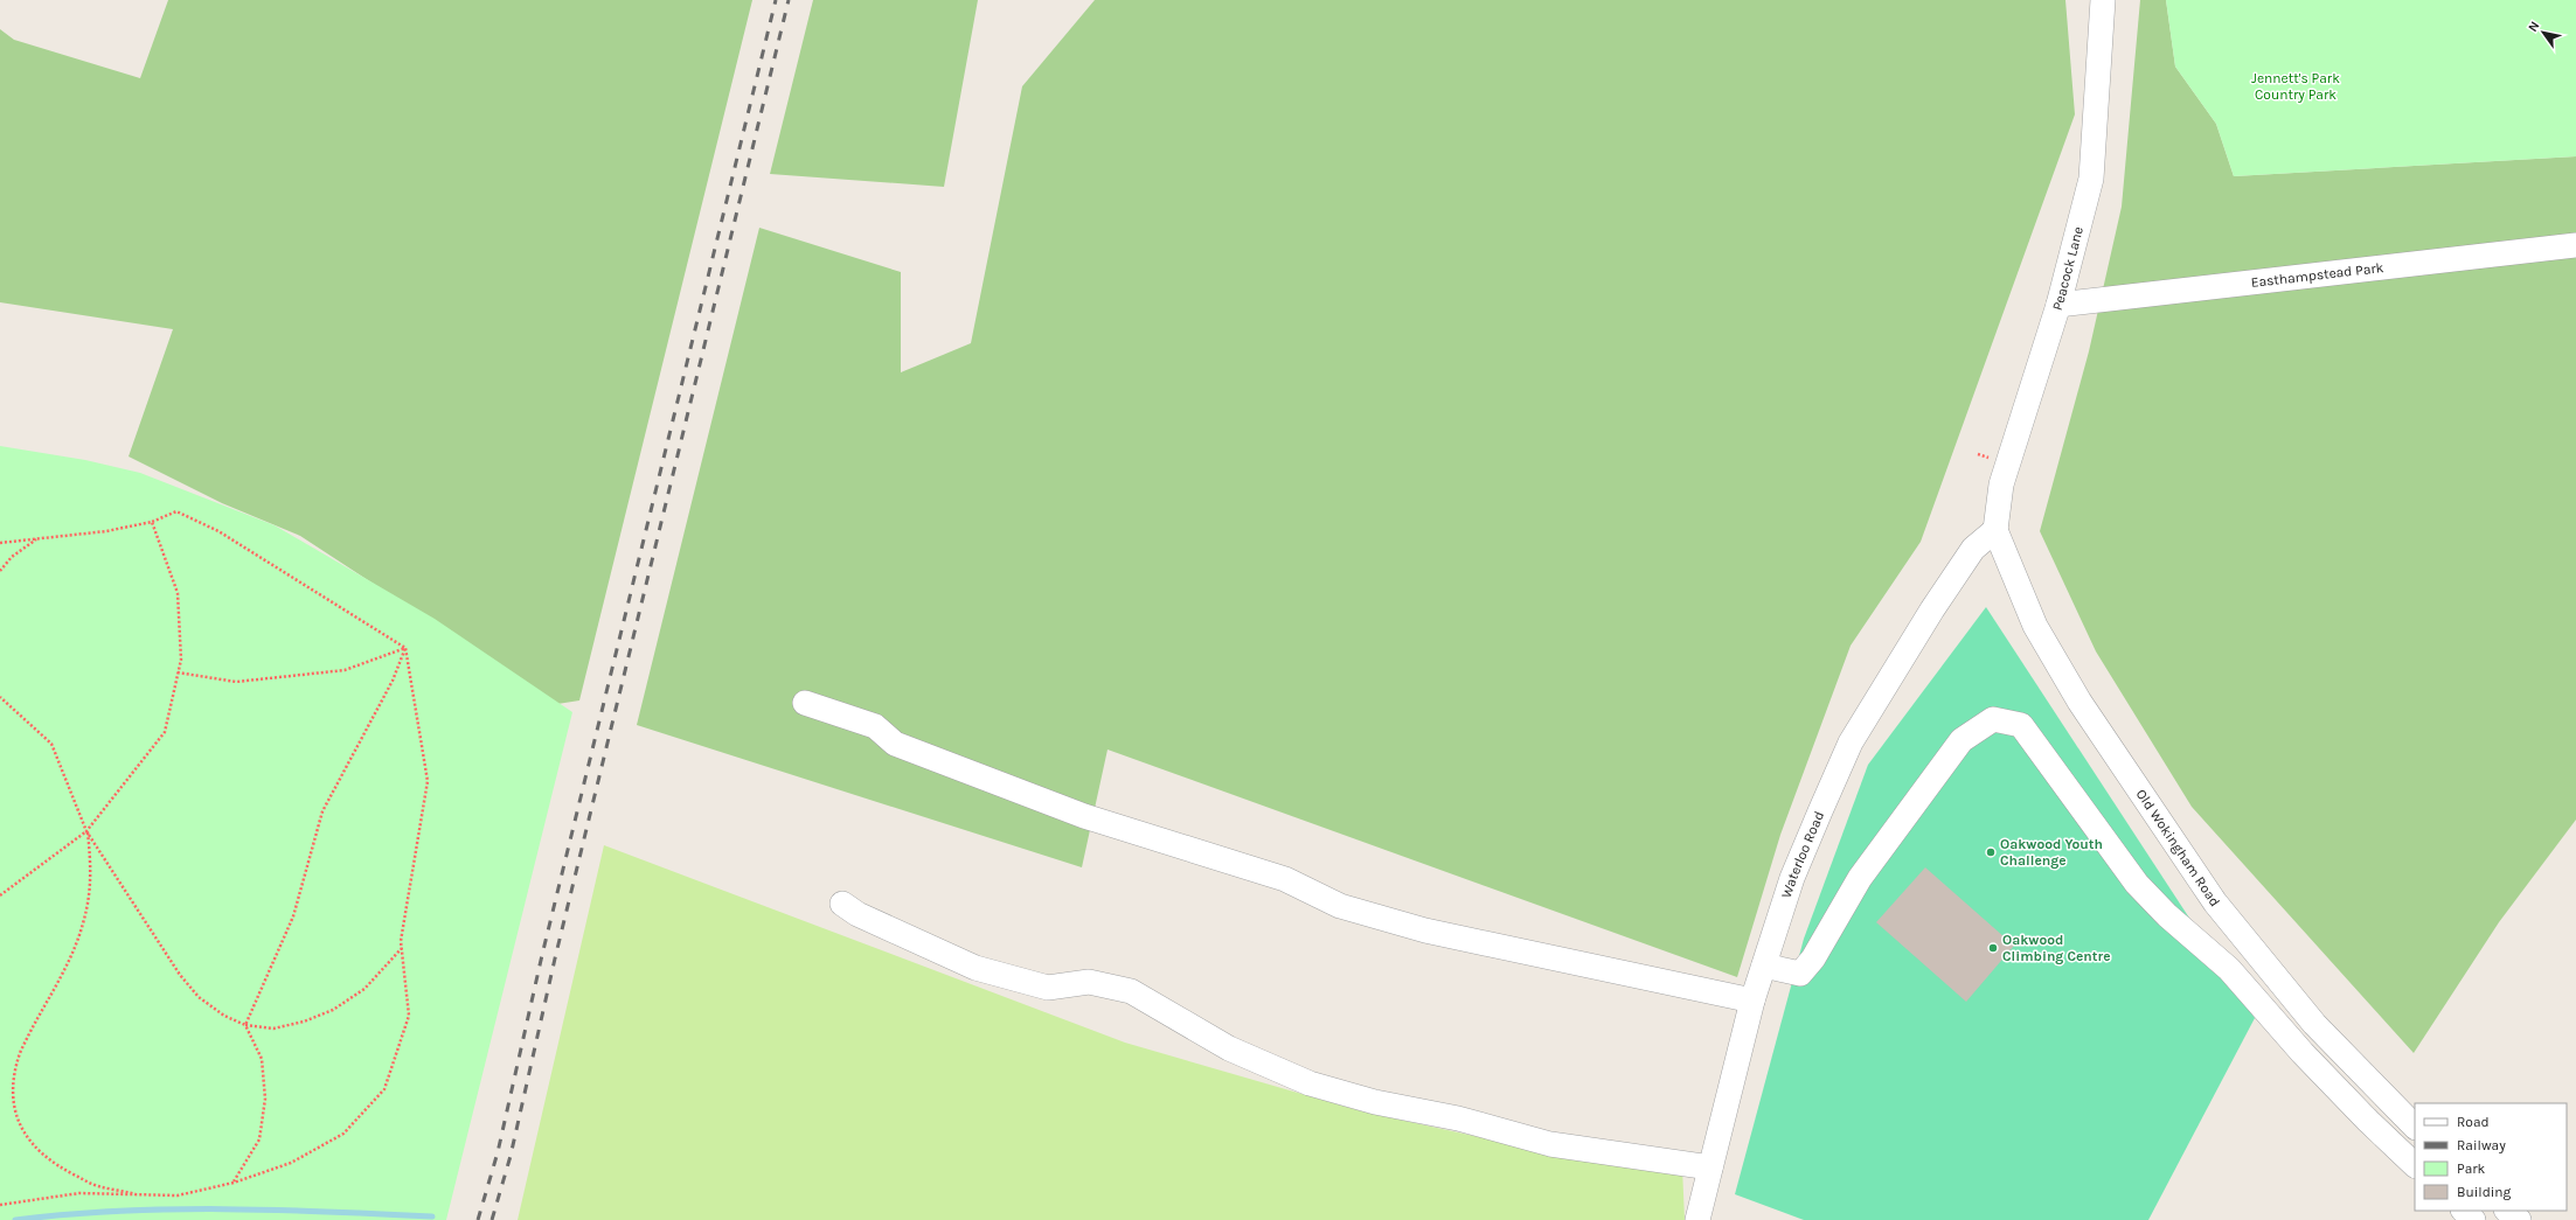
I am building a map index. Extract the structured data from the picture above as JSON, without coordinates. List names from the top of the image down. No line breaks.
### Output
{"streets":{"street":["Peacock Lane","Easthampstead Park","Old Wokingham Road","Waterloo Road"]},"crossings":[["Peacock Lane","Easthampstead Park"],["Peacock Lane","Old Wokingham Road"],["Peacock Lane","Waterloo Road"],["Old Wokingham Road","Waterloo Road"]],"parks":["Jennett's Park Country Park"],"places":["Oakwood Youth Challenge","Oakwood Climbing Centre"],"legend":["Road","Railway","Park","Building"],"north":"top left"}
